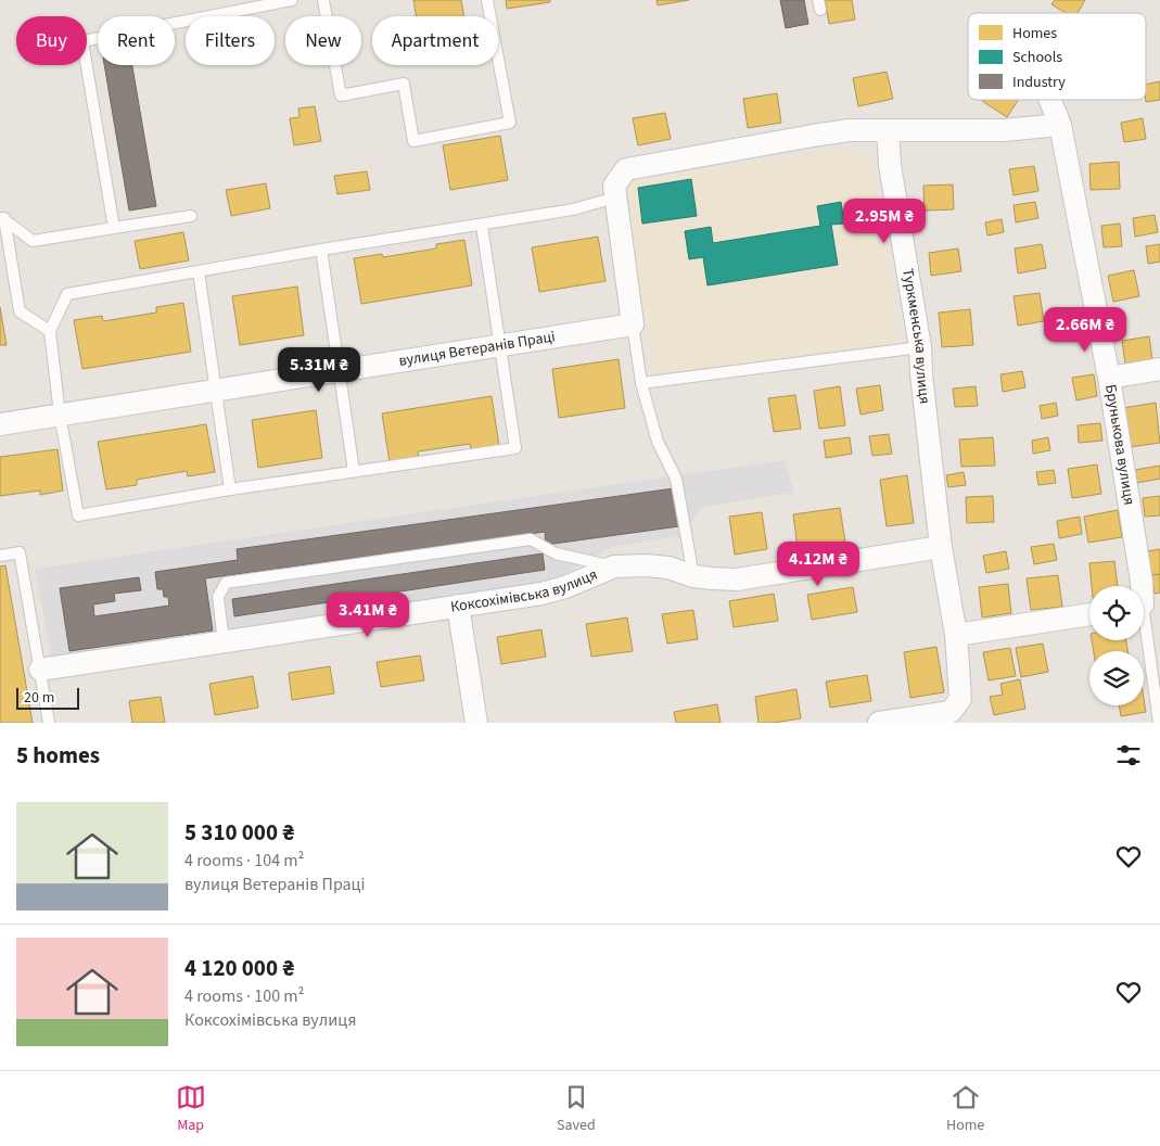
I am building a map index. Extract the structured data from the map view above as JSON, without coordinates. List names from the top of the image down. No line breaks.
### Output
{"streets":{"street":["Туркменська вулиця","вулиця Ветеранів Праці","Брунькова вулиця","Коксохімівська вулиця"]},"crossings":[["Туркменська вулиця","Коксохімівська вулиця"]],"legend":["Homes","Schools","Industry"],"scale_bar":"20 m","page":{"chip":["Buy","Rent","Filters","New","Apartment"],"price":["2.95M ₴","2.66M ₴","5.31M ₴","4.12M ₴","3.41M ₴"],"scale":"20 m","heading":"5 homes","list":[{"name":"5 310 000 ₴","note":"4 rooms · 104 m² · вулиця Ветеранів Праці"},{"name":"4 120 000 ₴","note":"4 rooms · 100 m² · Коксохімівська вулиця"}],"tabs":["Map","Saved","Home"]}}
